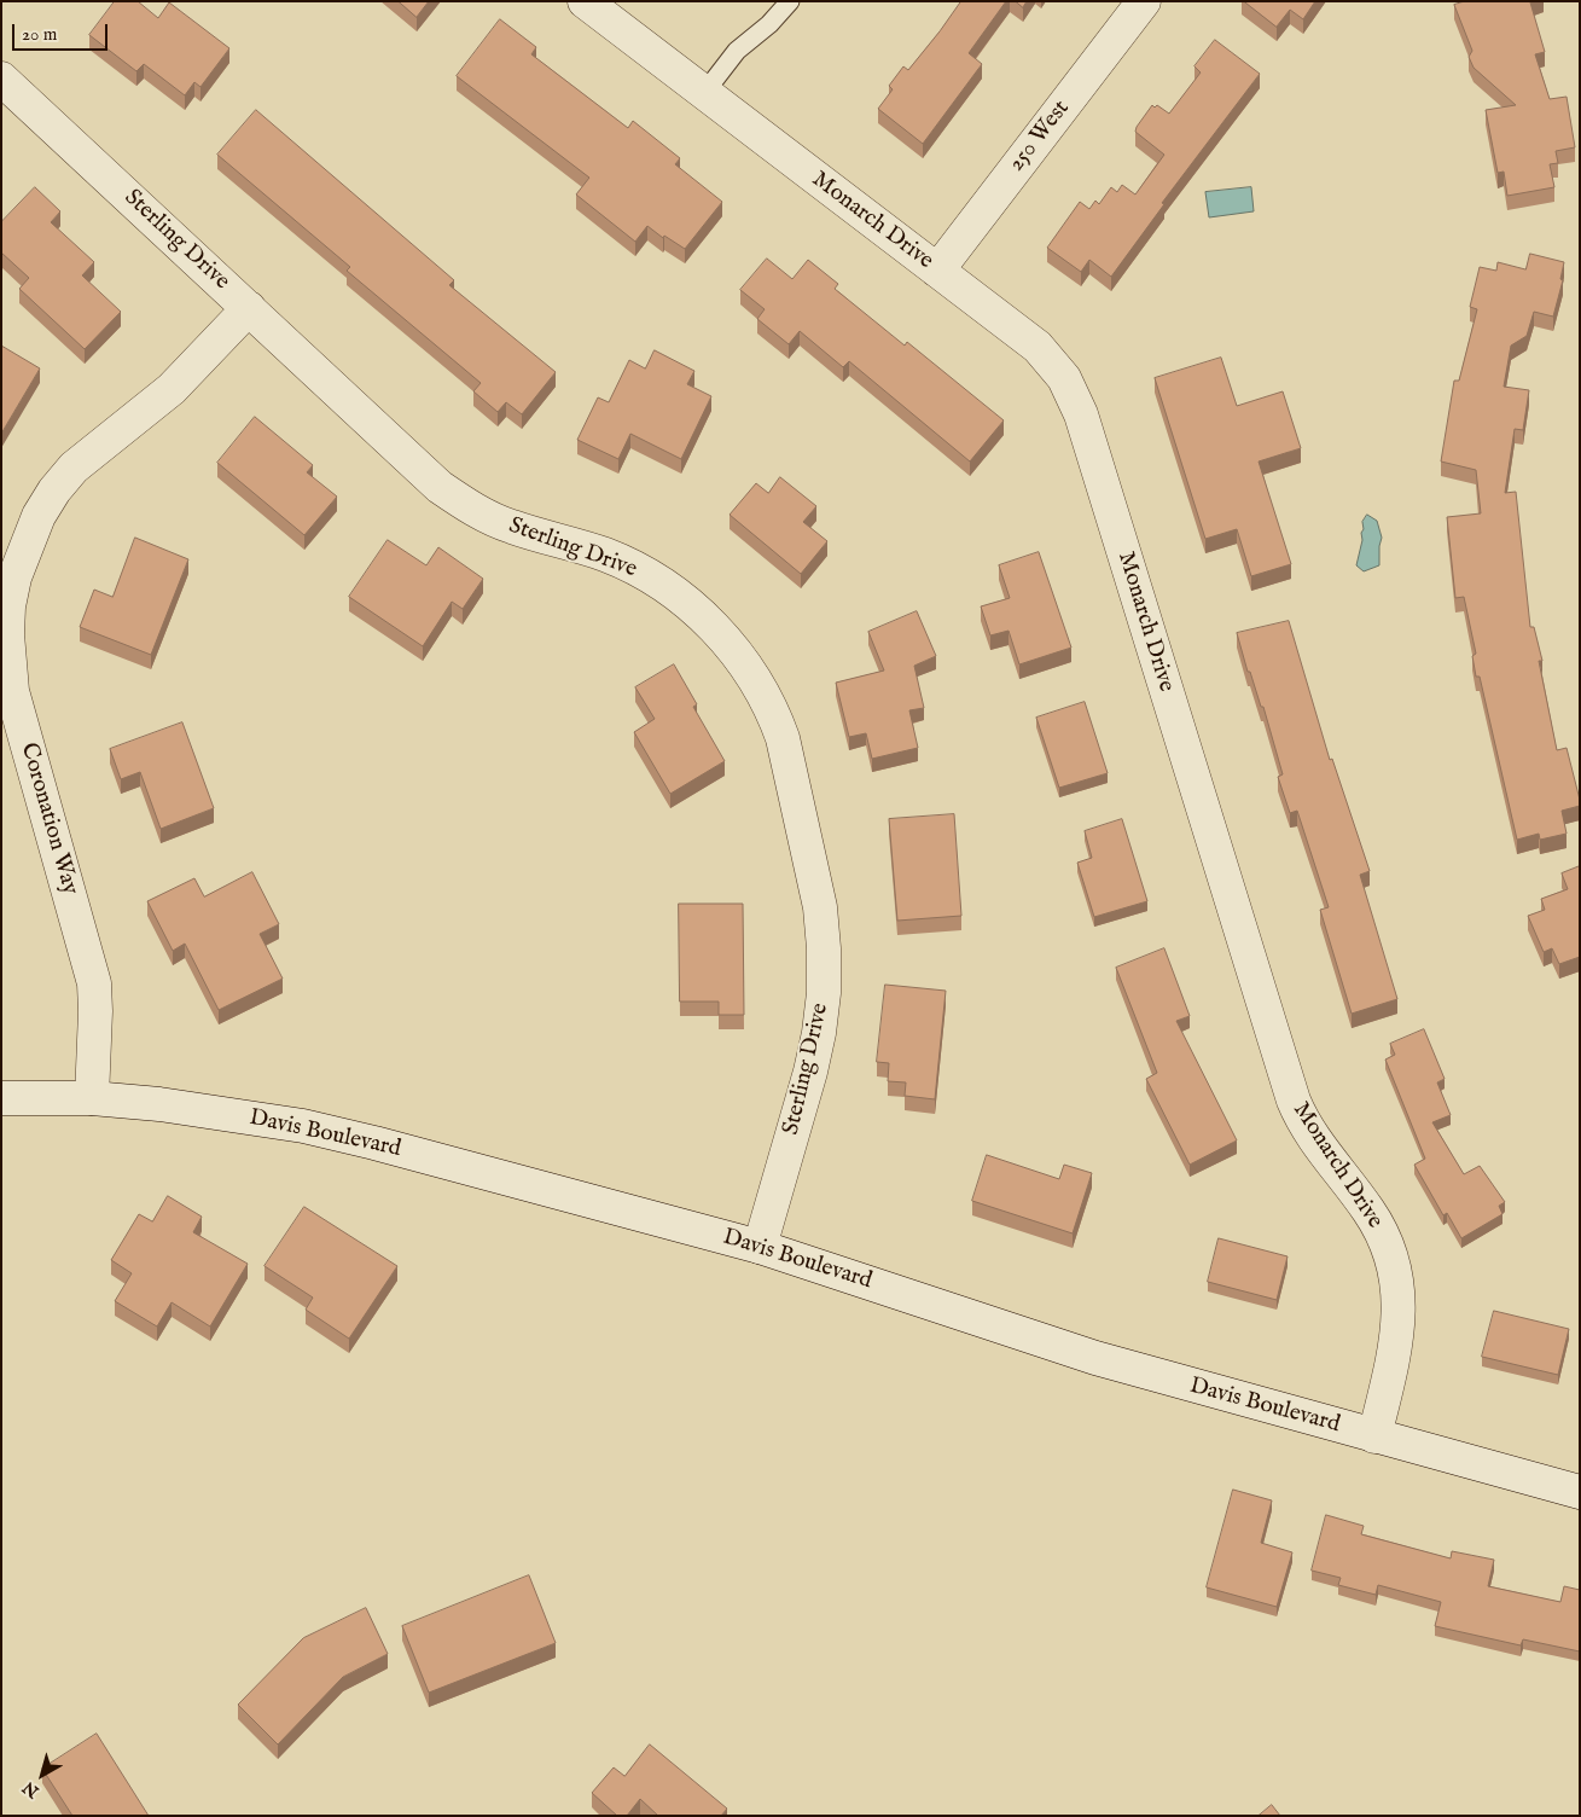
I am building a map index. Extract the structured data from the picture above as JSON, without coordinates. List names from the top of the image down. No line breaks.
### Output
{"streets":{"street":["250 West","Monarch Drive","Sterling Drive","Coronation Way","Davis Boulevard"]},"crossings":[["250 West","Monarch Drive"],["Monarch Drive","Davis Boulevard"],["Sterling Drive","Coronation Way"],["Sterling Drive","Davis Boulevard"],["Coronation Way","Davis Boulevard"]],"scale_bar":"20 m","north":"bottom left"}
